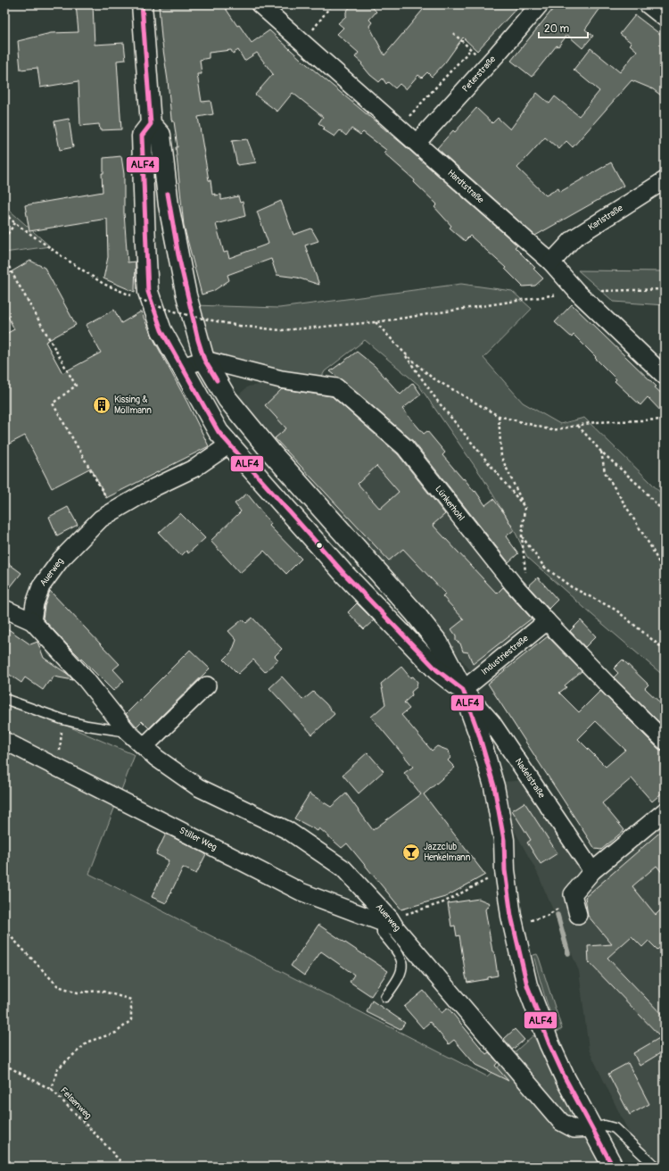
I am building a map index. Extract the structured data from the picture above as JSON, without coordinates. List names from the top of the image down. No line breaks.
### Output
{"streets":{"street":["Peterstraße","Hardtstraße","Karlstraße","Lünkerhohl","Auerweg","Industriestraße","Nadelstraße","Stiller Weg"],"path":["Felsenweg"]},"crossings":[["Peterstraße","Hardtstraße"],["Hardtstraße","Karlstraße"],["Lünkerhohl","Industriestraße"],["Auerweg","Stiller Weg"],["Industriestraße","Nadelstraße"]],"places":{"building":["Kissing & Möllmann"],"bar":["Jazzclub Henkelmann"]},"lines":["transit line ALF4"],"scale_bar":"20 m"}
